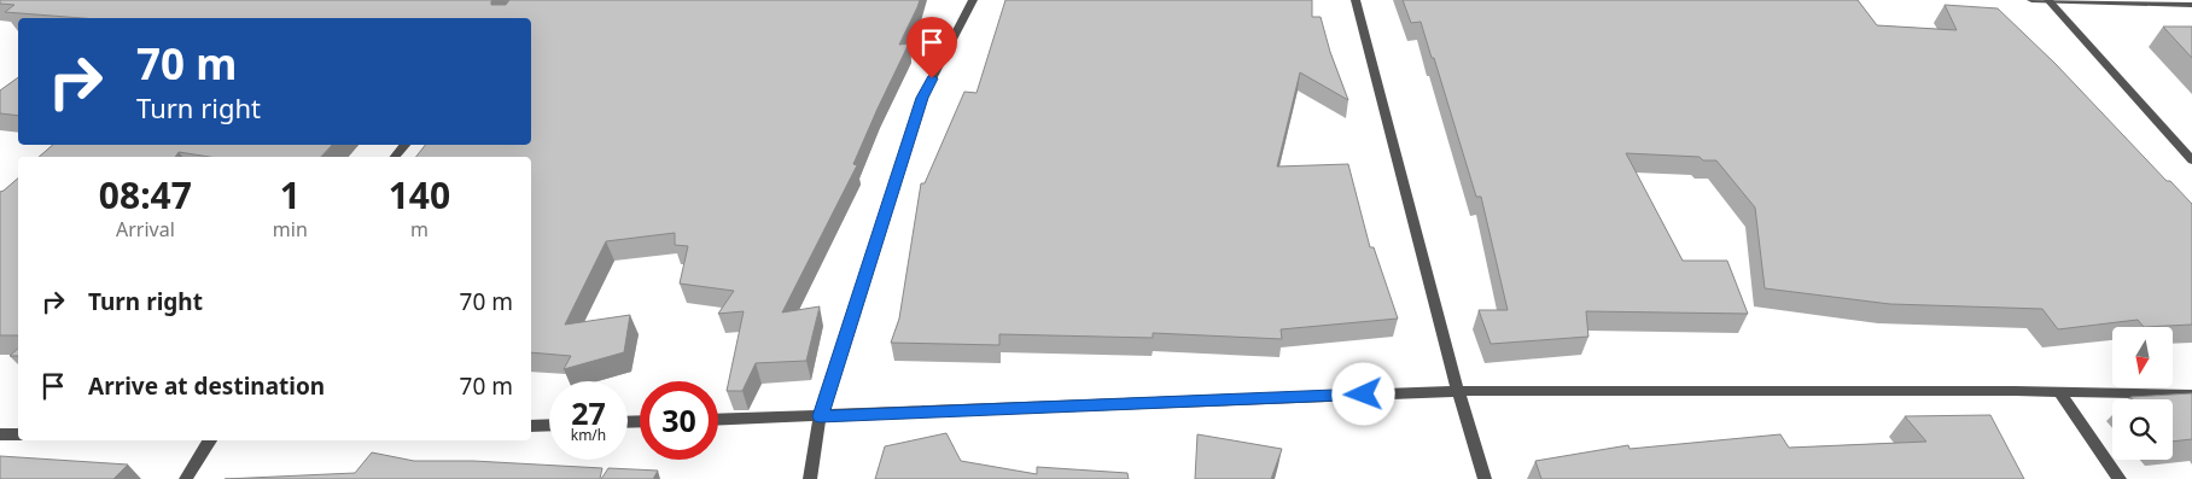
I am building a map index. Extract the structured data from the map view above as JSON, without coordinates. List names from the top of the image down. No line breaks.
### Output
{"north":"bottom","page":{"turn":["70 m","Turn right"],"eta":["08:47","Arrival","1","min","140","m"],"list":[{"name":"Turn right","value":"70 m"},{"name":"Arrive at destination","value":"70 m"}],"speed":"27 km/h","limit":"30"}}
